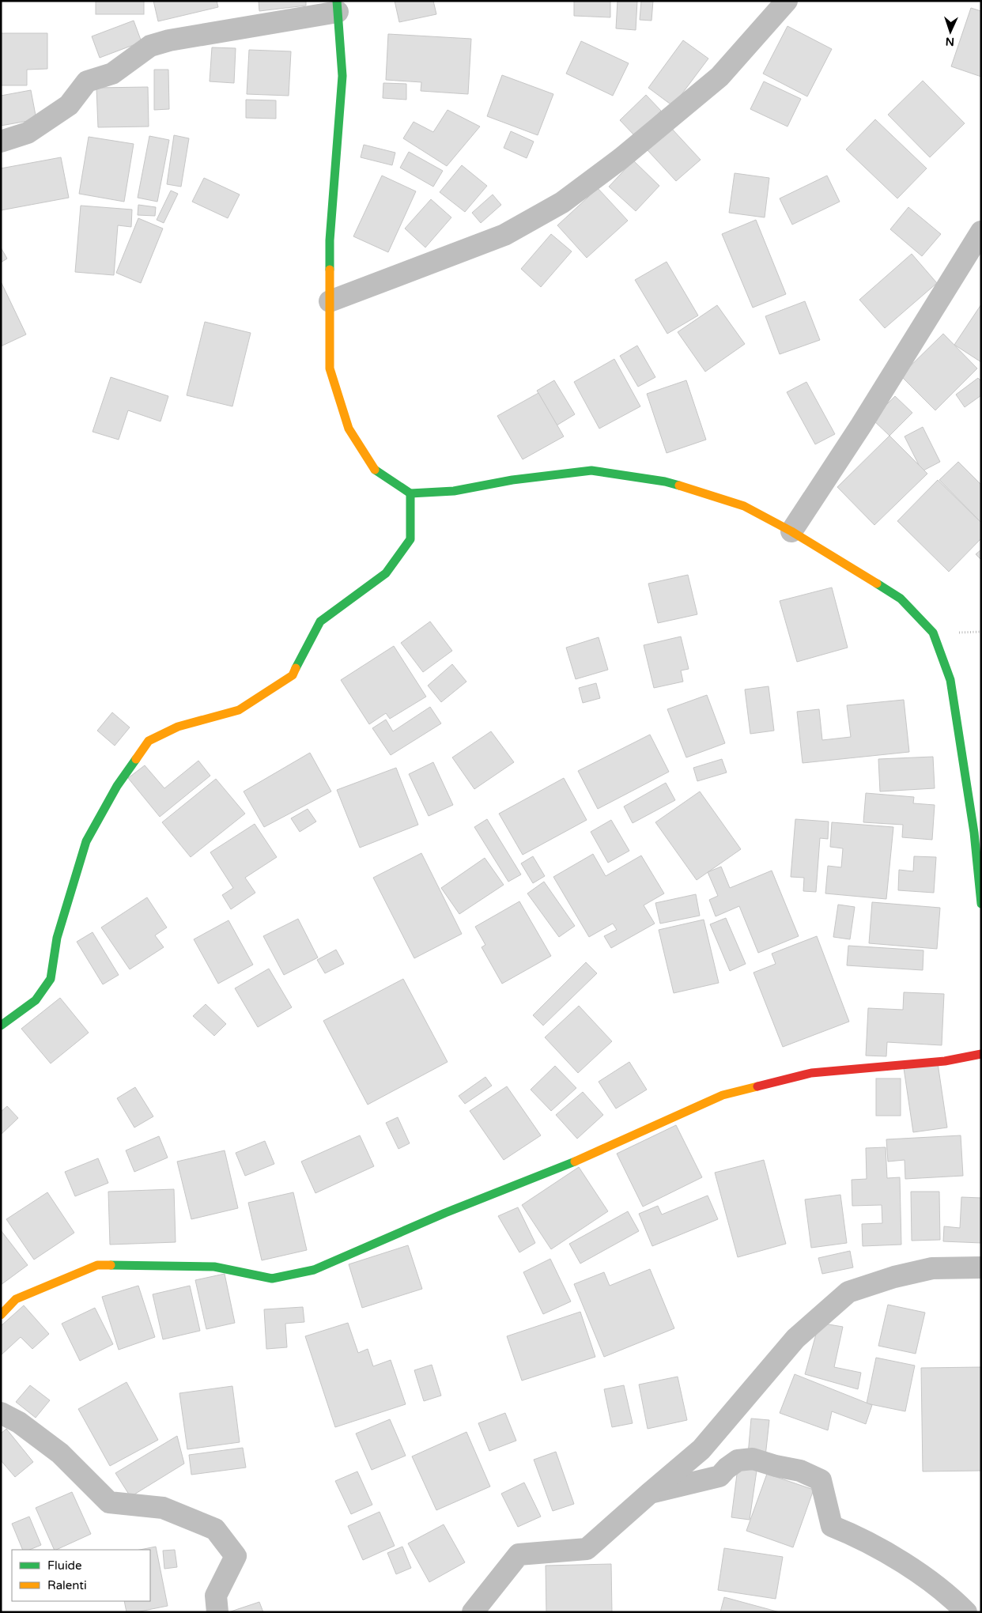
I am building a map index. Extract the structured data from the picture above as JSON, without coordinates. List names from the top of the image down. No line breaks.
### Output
{"legend":["Fluide","Ralenti"],"north":"bottom"}
